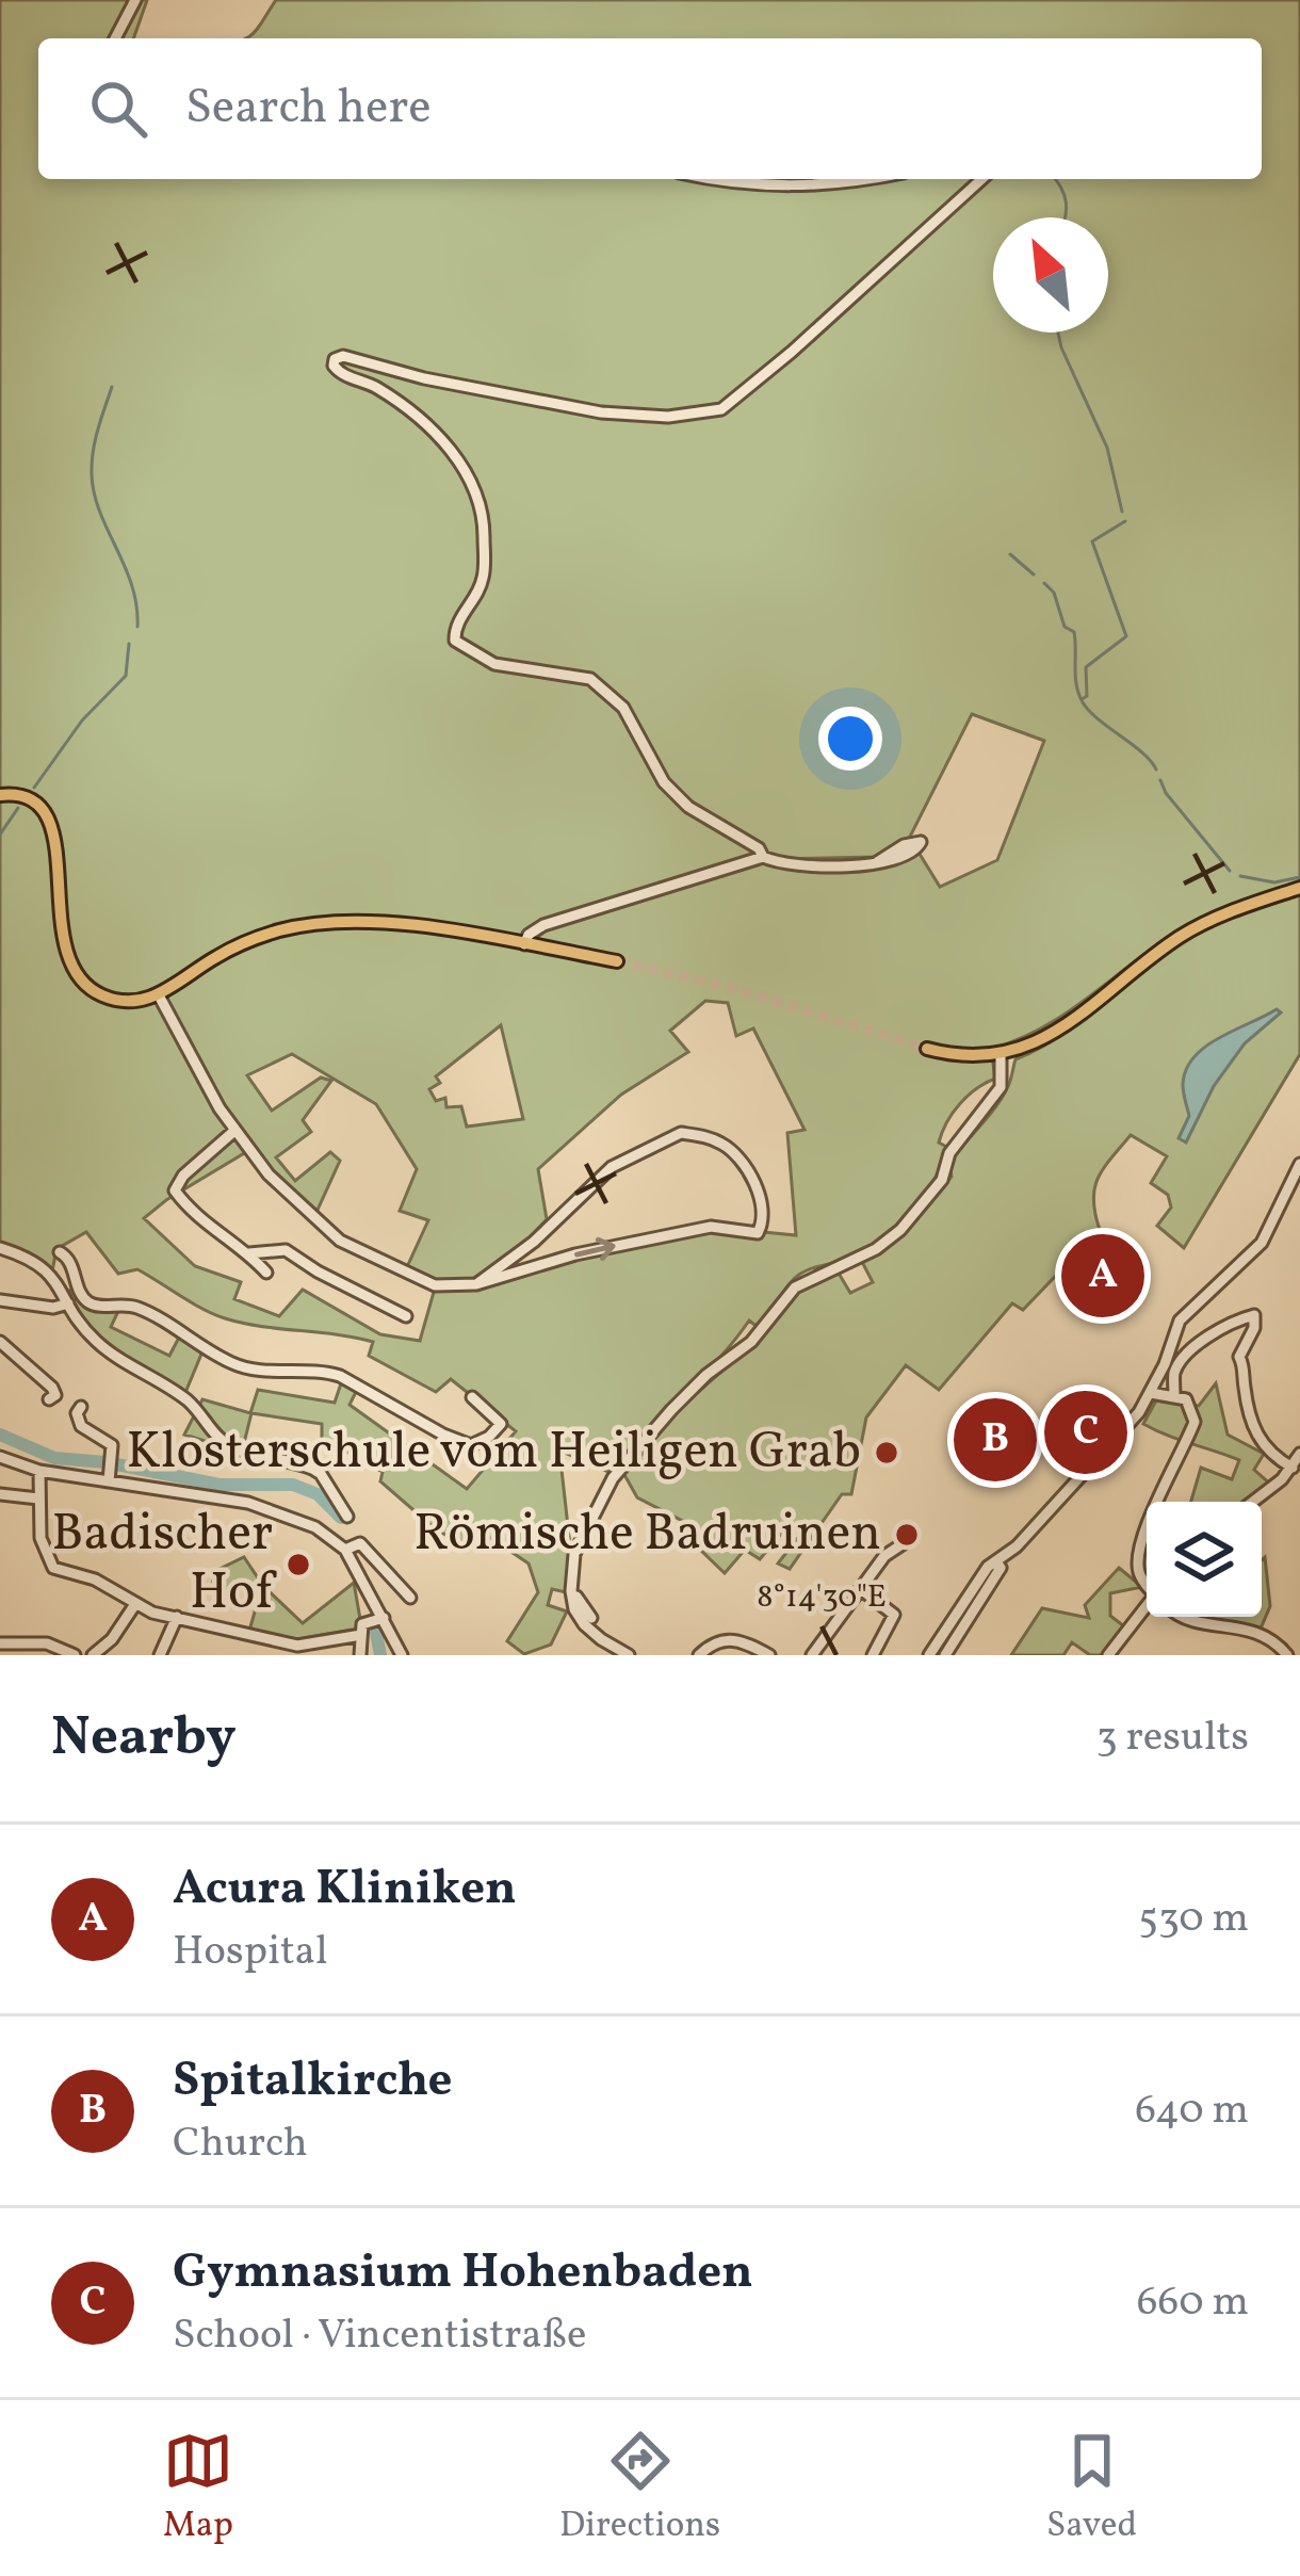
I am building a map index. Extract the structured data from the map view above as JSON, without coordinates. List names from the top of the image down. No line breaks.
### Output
{"places":["Klosterschule vom Heiligen Grab","Römische Badruinen","Badischer Hof"],"north":"top left","page":{"search":"Search here","pins":["A","C","B"],"heading":["Nearby","3 results"],"list":[{"mark":"A","name":"Acura Kliniken","note":"Hospital","value":"530 m"},{"mark":"B","name":"Spitalkirche","note":"Church","value":"640 m"},{"mark":"C","name":"Gymnasium Hohenbaden","note":"School · Vincentistraße","value":"660 m"}],"nav":["Map","Directions","Saved"]},"coordinates":["8°14'30\"E"]}
